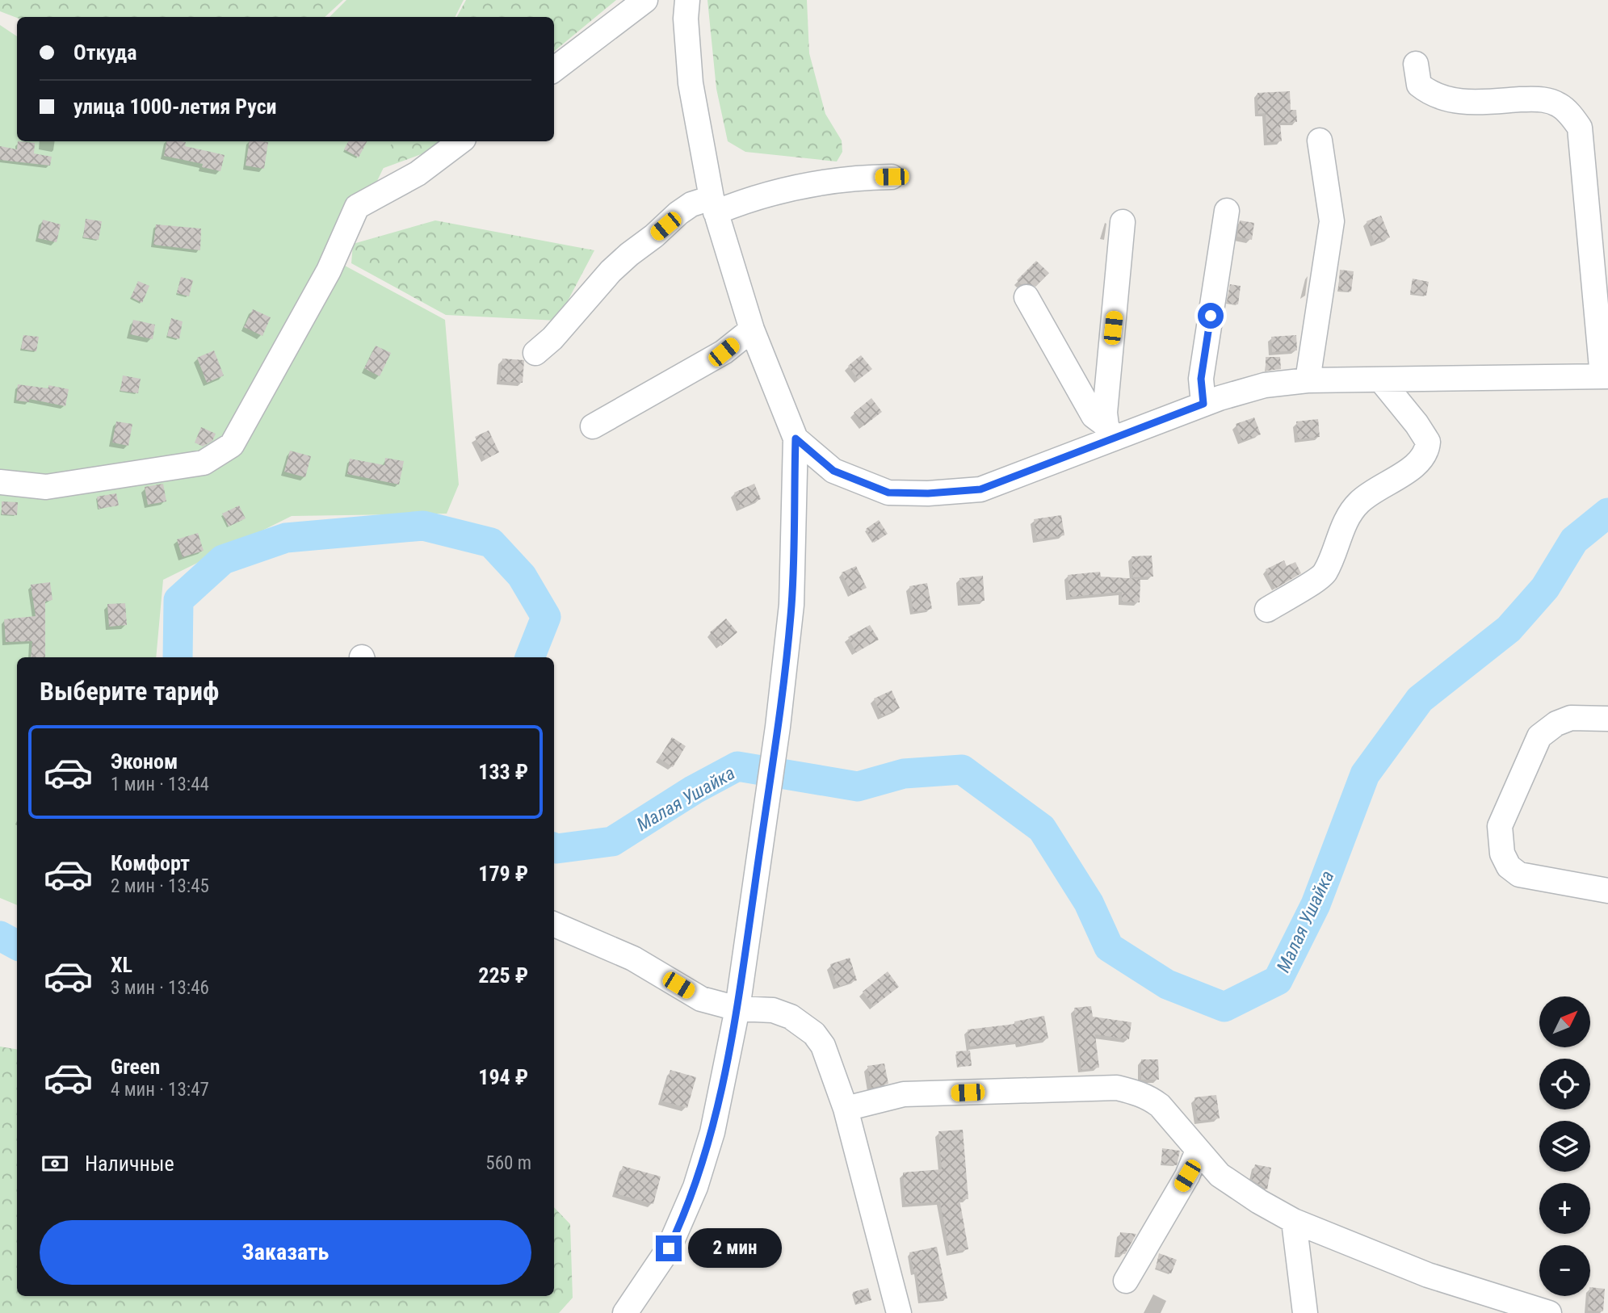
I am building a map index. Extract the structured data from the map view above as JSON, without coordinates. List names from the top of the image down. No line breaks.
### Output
{"water":["Малая Ушайка"],"north":"top right","page":{"banner":["Откуда","улица 1000-летия Руси"],"heading":"Выберите тариф","list":[{"name":"Эконом","note":"1 мин · 13:44","value":"133 ₽"},{"name":"Комфорт","note":"2 мин · 13:45","value":"179 ₽"},{"name":"XL","note":"3 мин · 13:46","value":"225 ₽"},{"name":"Green","note":"4 мин · 13:47","value":"194 ₽"}],"map_buttons":["+","−"],"pay":["Наличные","560 m"],"buttons":"Заказать","bubble":"2 мин"}}
